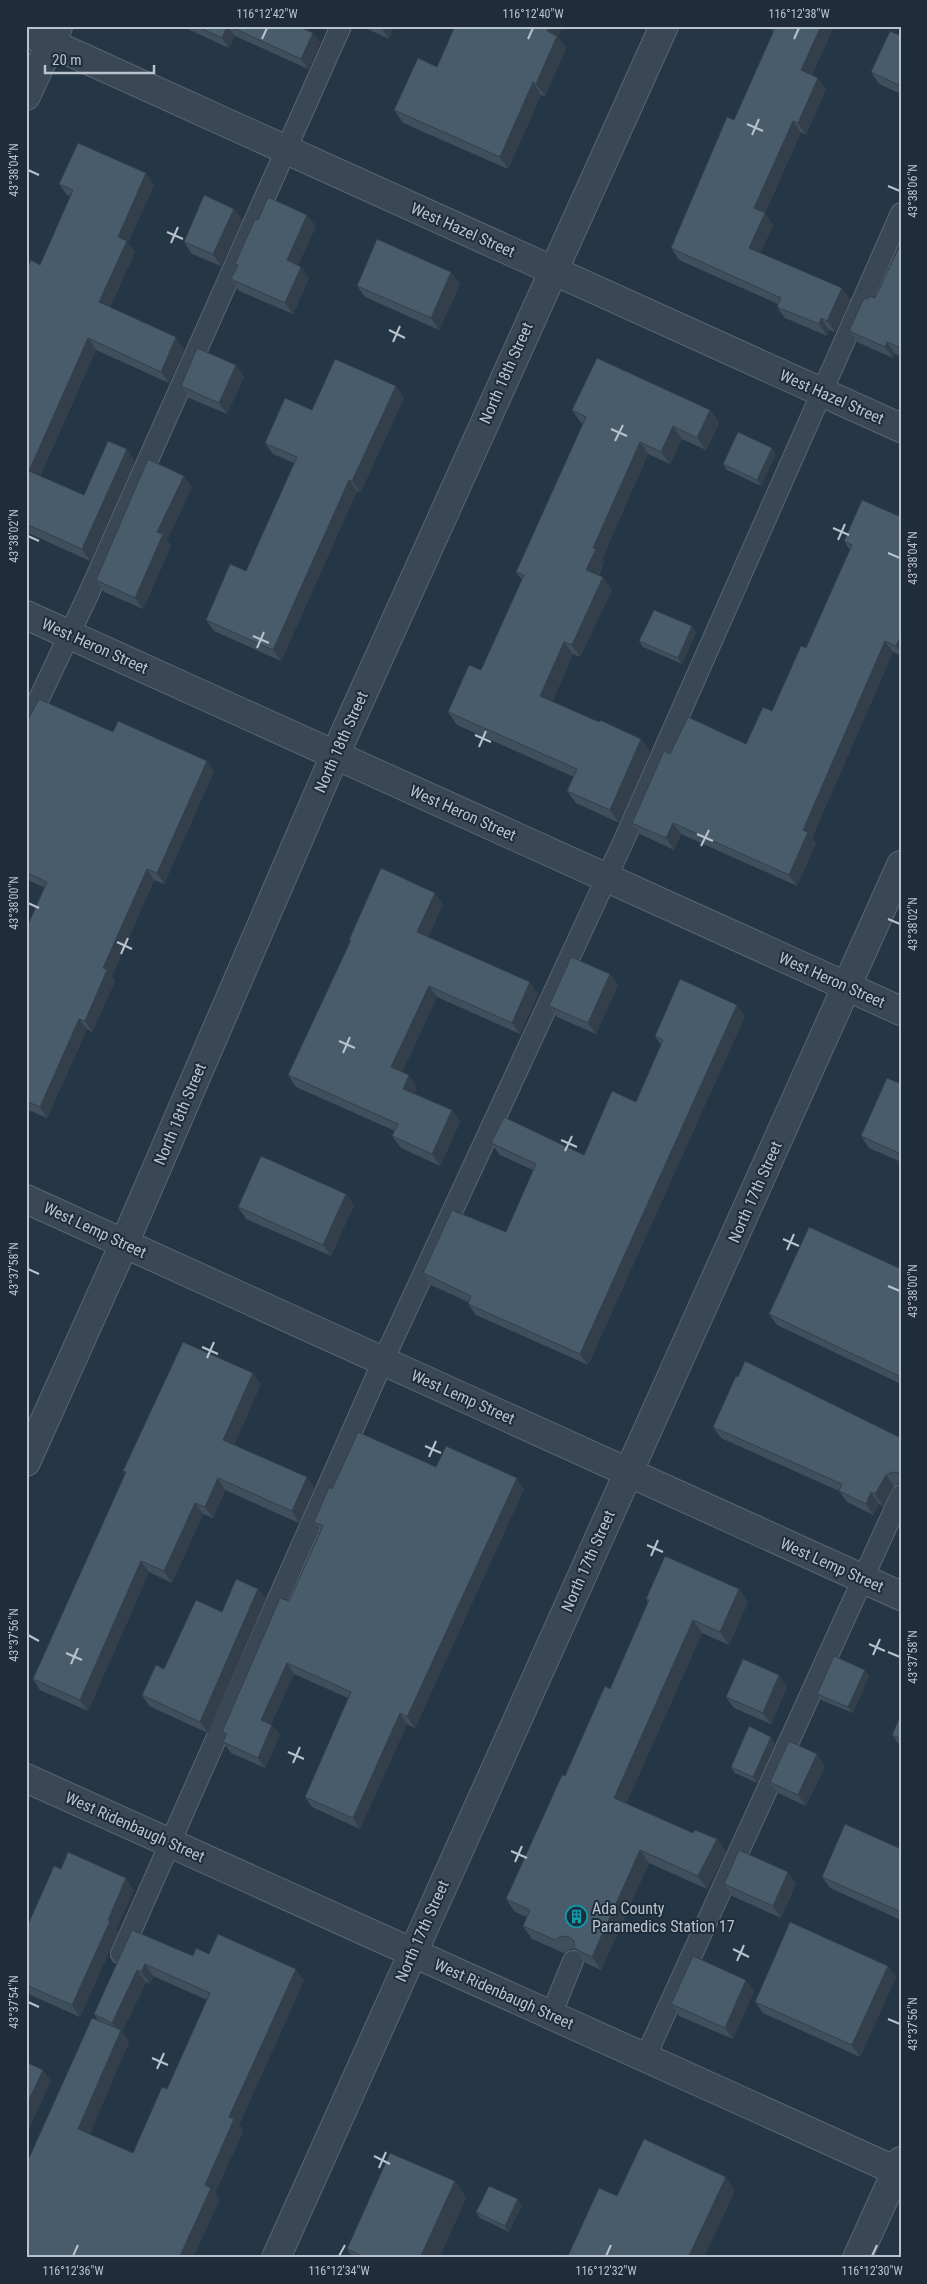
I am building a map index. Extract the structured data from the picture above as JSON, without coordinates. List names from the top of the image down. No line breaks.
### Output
{"streets":{"street":["West Hazel Street","North 18th Street","West Heron Street","North 17th Street","West Lemp Street","West Ridenbaugh Street"]},"crossings":[["West Hazel Street","North 18th Street"],["North 18th Street","West Heron Street"],["North 18th Street","West Lemp Street"],["West Heron Street","North 17th Street"],["North 17th Street","West Lemp Street"],["North 17th Street","West Ridenbaugh Street"]],"places":{"building":["Ada County Paramedics Station 17"]},"scale_bar":"20 m","coordinates":["116°12'42\"W","116°12'40\"W","116°12'38\"W","43°38'04\"N","43°38'06\"N","43°38'02\"N","43°38'00\"N","43°37'58\"N","43°37'56\"N","43°37'54\"N","116°12'36\"W","116°12'34\"W","116°12'32\"W","116°12'30\"W"]}
